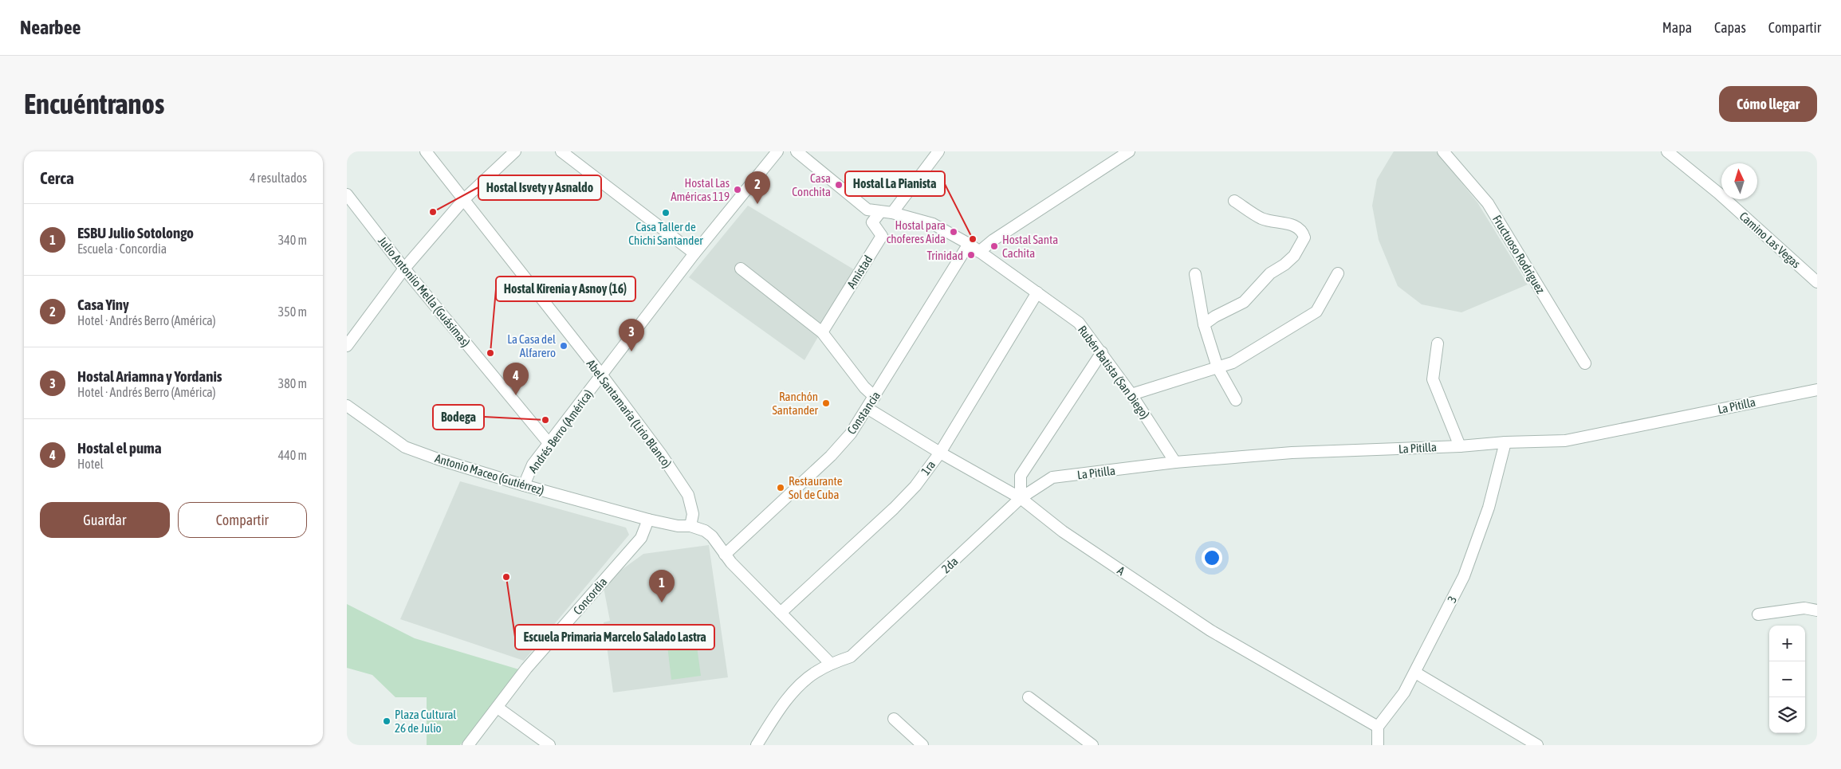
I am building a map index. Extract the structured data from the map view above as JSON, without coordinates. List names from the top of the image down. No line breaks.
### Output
{"streets":{"street":["Camino Las Vegas","Fructuoso Rodríguez","Amistad","Julio Antoniio Mella (Guásimas)","Rubén Batista (San Diego)","La Pitilla","Constancia","Abel Santamaría (Lirio Blanco)","Andrés Berro (América)","1ra","Antonio Maceo (Gutiérrez)","2da","A","Concordia","3"]},"crossings":[["Amistad","Rubén Batista (San Diego)"],["Julio Antoniio Mella (Guásimas)","Andrés Berro (América)"],["Rubén Batista (San Diego)","La Pitilla"],["Rubén Batista (San Diego)","Constancia"],["Rubén Batista (San Diego)","1ra"],["La Pitilla","2da"],["La Pitilla","A"],["La Pitilla","3"],["Constancia","A"],["Abel Santamaría (Lirio Blanco)","Andrés Berro (América)"],["Abel Santamaría (Lirio Blanco)","Antonio Maceo (Gutiérrez)"],["Andrés Berro (América)","Antonio Maceo (Gutiérrez)"],["1ra","A"],["Antonio Maceo (Gutiérrez)","Concordia"],["2da","A"],["A","3"]],"places":["Casa Conchita","Hostal Las Américas 119","Hostal Isvety y Asnaldo","Casa Taller de Chichi Santander","Hostal para choferes Aida","Hostal La Pianista","Hostal Santa Cachita","Trinidad","La Casa del Alfarero","Hostal Kirenia y Asnoy (16)","Ranchón Santander","Bodega","Restaurante Sol de Cuba","Escuela Primaria Marcelo Salado Lastra","Plaza Cultural 26 de Julio"],"north":"top","page":{"header":"Nearbee","nav":["Mapa","Capas","Compartir"],"buttons":["Cómo llegar",["Guardar","Compartir"]],"title":"Encuéntranos","heading":["Cerca","4 resultados"],"pins":["2","3","4","1"],"list":[{"mark":"1","name":"ESBU Julio Sotolongo","note":"Escuela · Concordia","value":"340 m"},{"mark":"2","name":"Casa Yiny","note":"Hotel · Andrés Berro (América)","value":"350 m"},{"mark":"3","name":"Hostal Ariamna y Yordanis","note":"Hotel · Andrés Berro (América)","value":"380 m"},{"mark":"4","name":"Hostal el puma","note":"Hotel","value":"440 m"}],"map_buttons":["+","−"]}}
